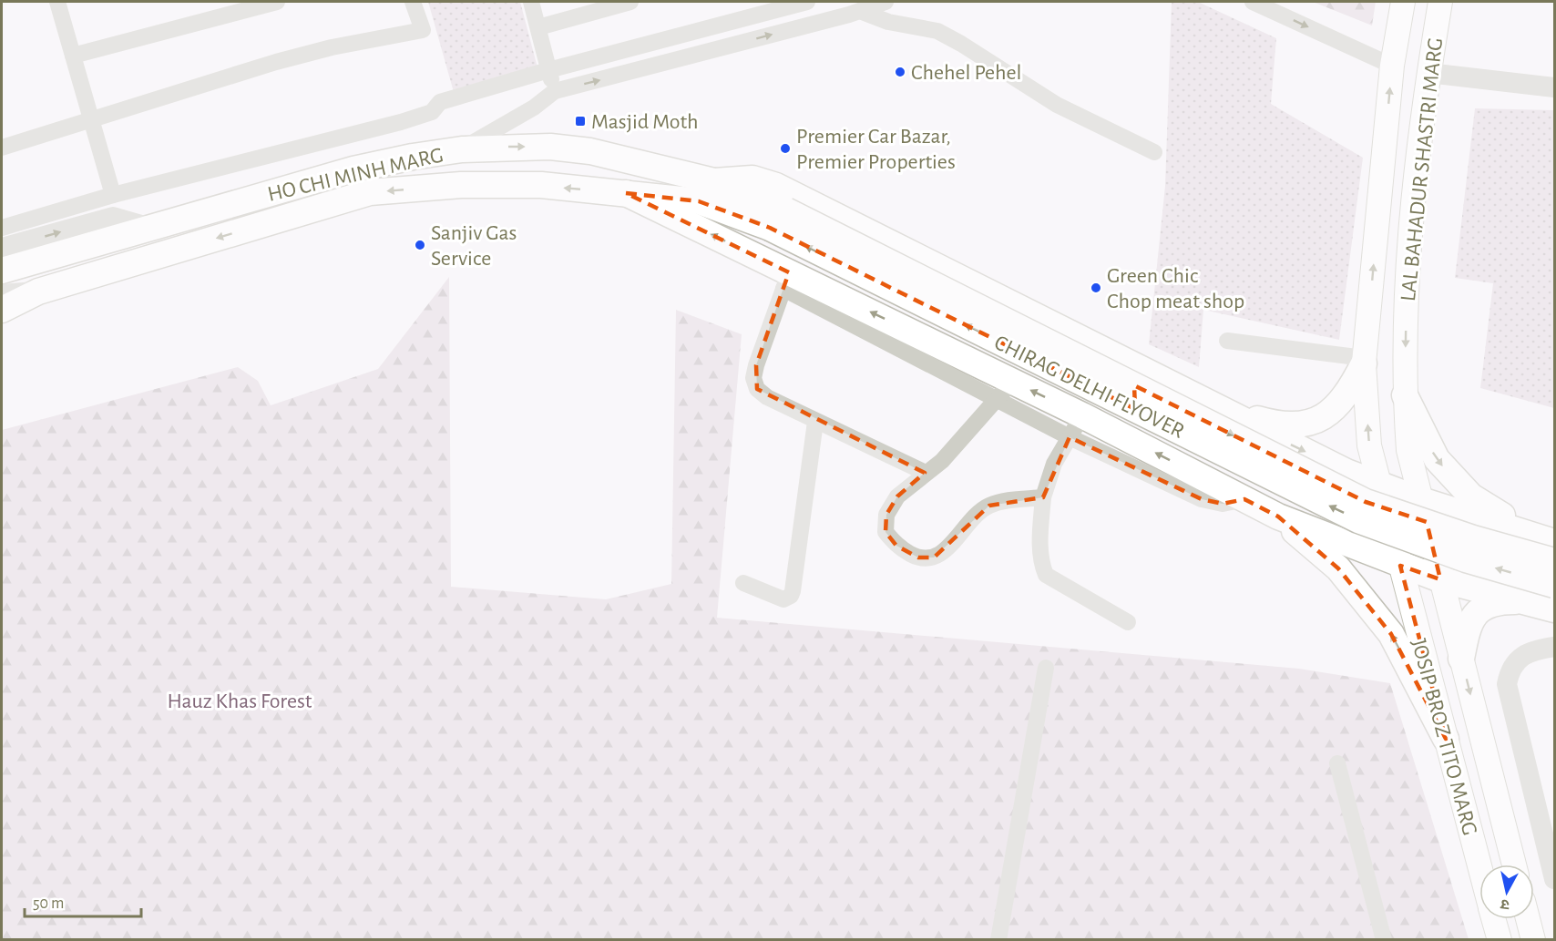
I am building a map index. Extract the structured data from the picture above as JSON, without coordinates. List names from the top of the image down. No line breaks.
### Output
{"streets":{"main road":["LAL BAHADUR SHASTRI MARG","HO CHI MINH MARG","CHIRAG DELHI FLYOVER","JOSIP BROZ TITO MARG"]},"crossings":[["LAL BAHADUR SHASTRI MARG","JOSIP BROZ TITO MARG"],["HO CHI MINH MARG","CHIRAG DELHI FLYOVER"]],"parks":["Hauz Khas Forest"],"places":{"other":["Chehel Pehel","Premier Car Bazar, Premier Properties","Sanjiv Gas Service","Green Chic Chop meat shop"],"transit":["Masjid Moth"]},"scale_bar":"50 m","north":"bottom"}
